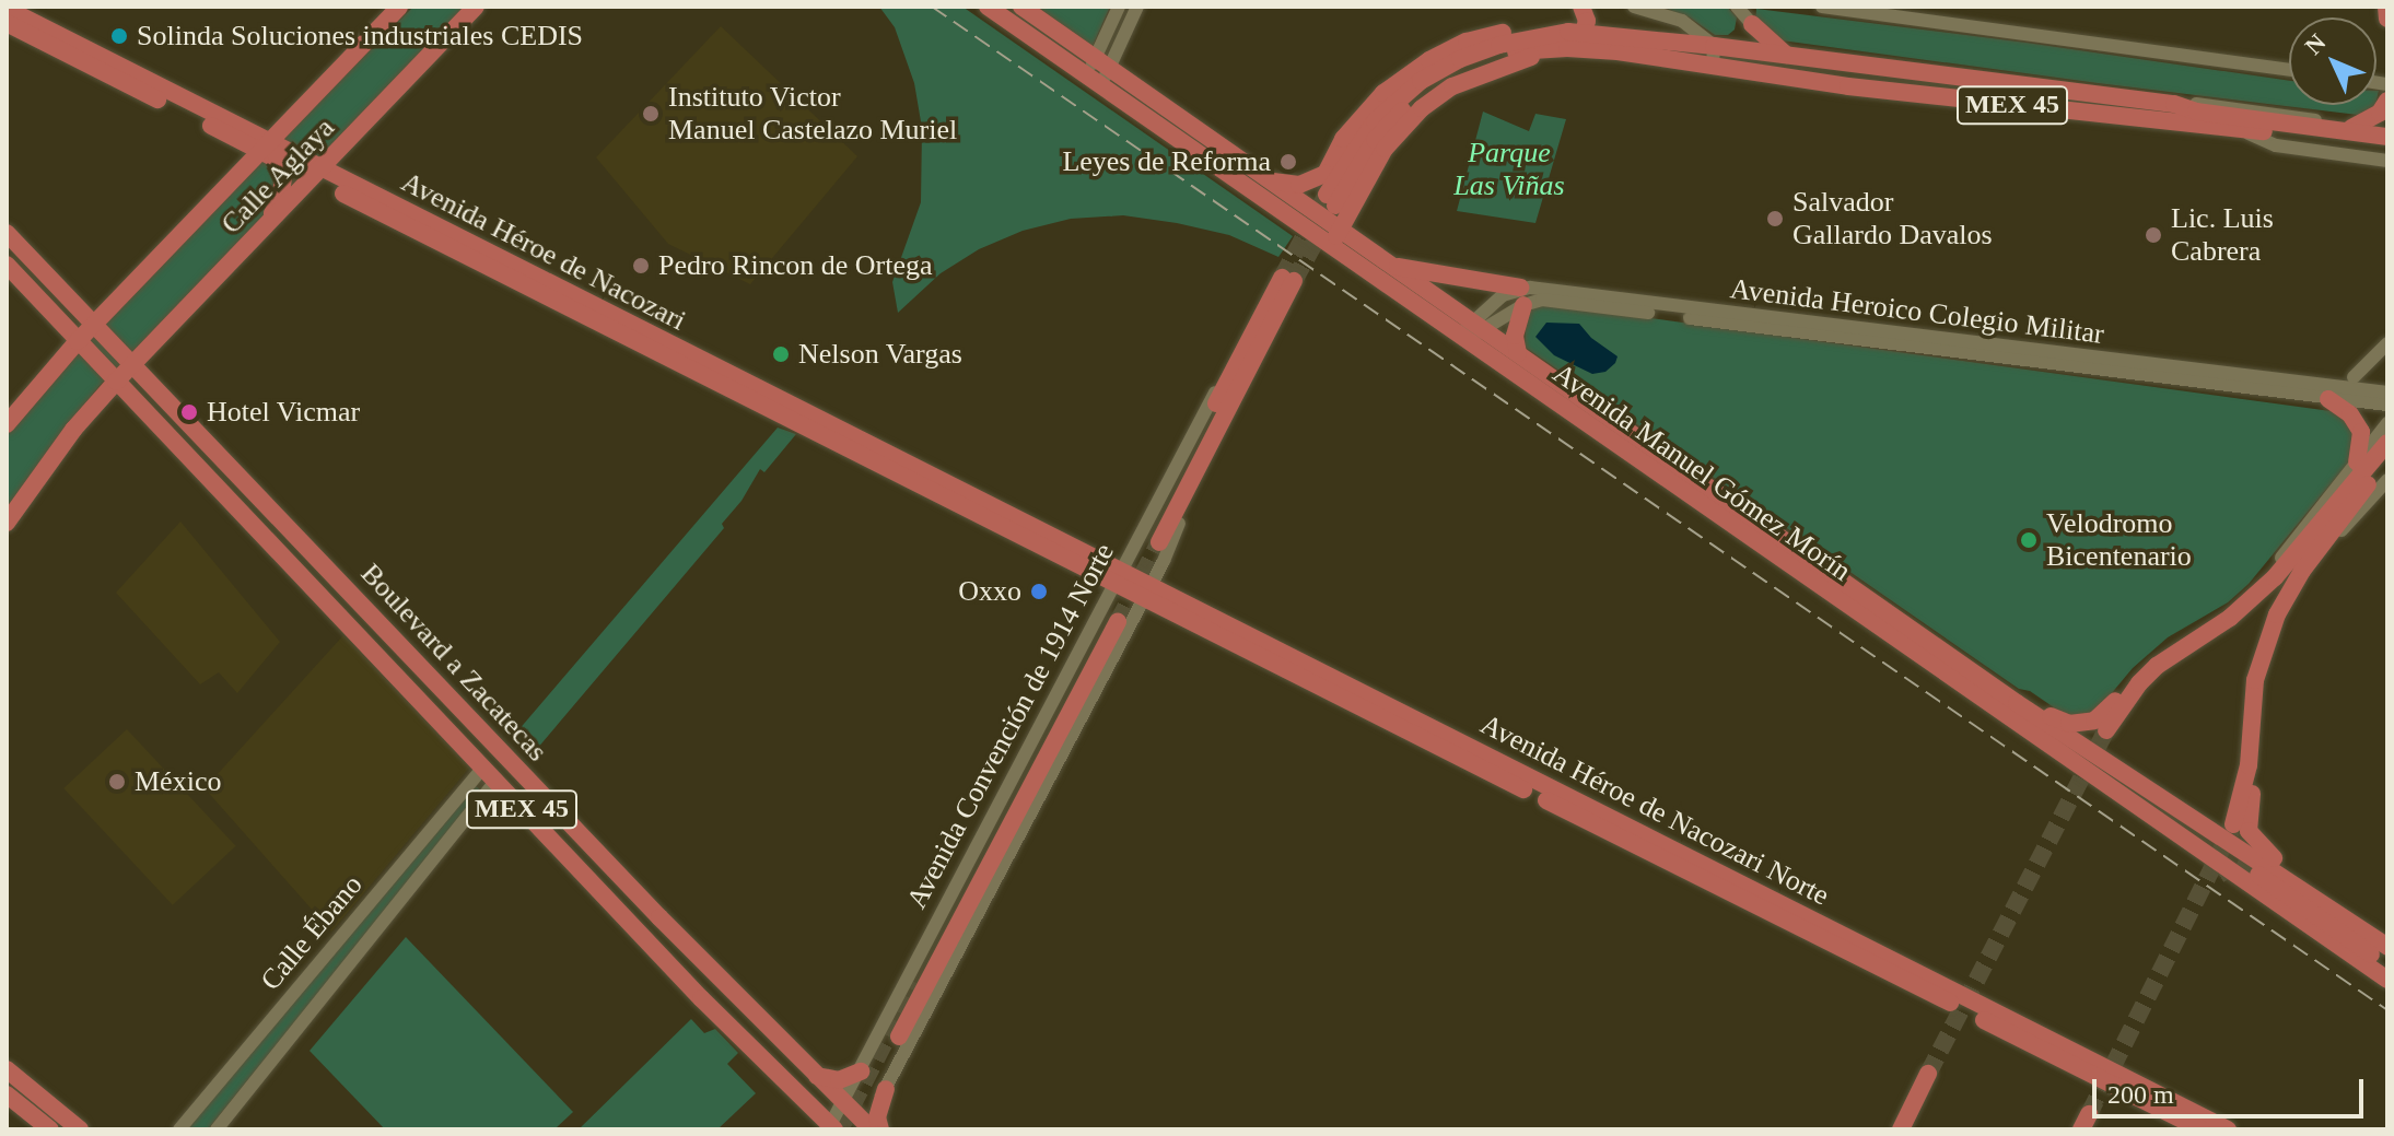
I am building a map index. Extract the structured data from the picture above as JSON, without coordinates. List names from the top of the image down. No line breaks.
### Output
{"streets":{"main road":["MEX 45","Calle Aglaya","Avenida Héroe de Nacozari","Avenida Manuel Gómez Morín","Boulevard a Zacatecas","Avenida Convención de 1914 Norte","Avenida Héroe de Nacozari Norte"],"street":["Avenida Heroico Colegio Militar","Calle Ébano"]},"crossings":[["Calle Aglaya","Avenida Héroe de Nacozari"],["Calle Aglaya","Boulevard a Zacatecas"],["Avenida Héroe de Nacozari","Avenida Héroe de Nacozari Norte"],["Avenida Heroico Colegio Militar","Avenida Manuel Gómez Morín"],["Boulevard a Zacatecas","Avenida Convención de 1914 Norte"],["Boulevard a Zacatecas","Calle Ébano"],["Avenida Convención de 1914 Norte","Avenida Héroe de Nacozari Norte"]],"parks":["Parque Las Viñas"],"places":["Solinda Soluciones industriales CEDIS","Instituto Victor Manuel Castelazo Muriel","Leyes de Reforma","Salvador Gallardo Davalos","Lic. Luis Cabrera","Pedro Rincon de Ortega","Nelson Vargas","Hotel Vicmar","Velodromo Bicentenario","Oxxo","México"],"scale_bar":"200 m","north":"top left"}
